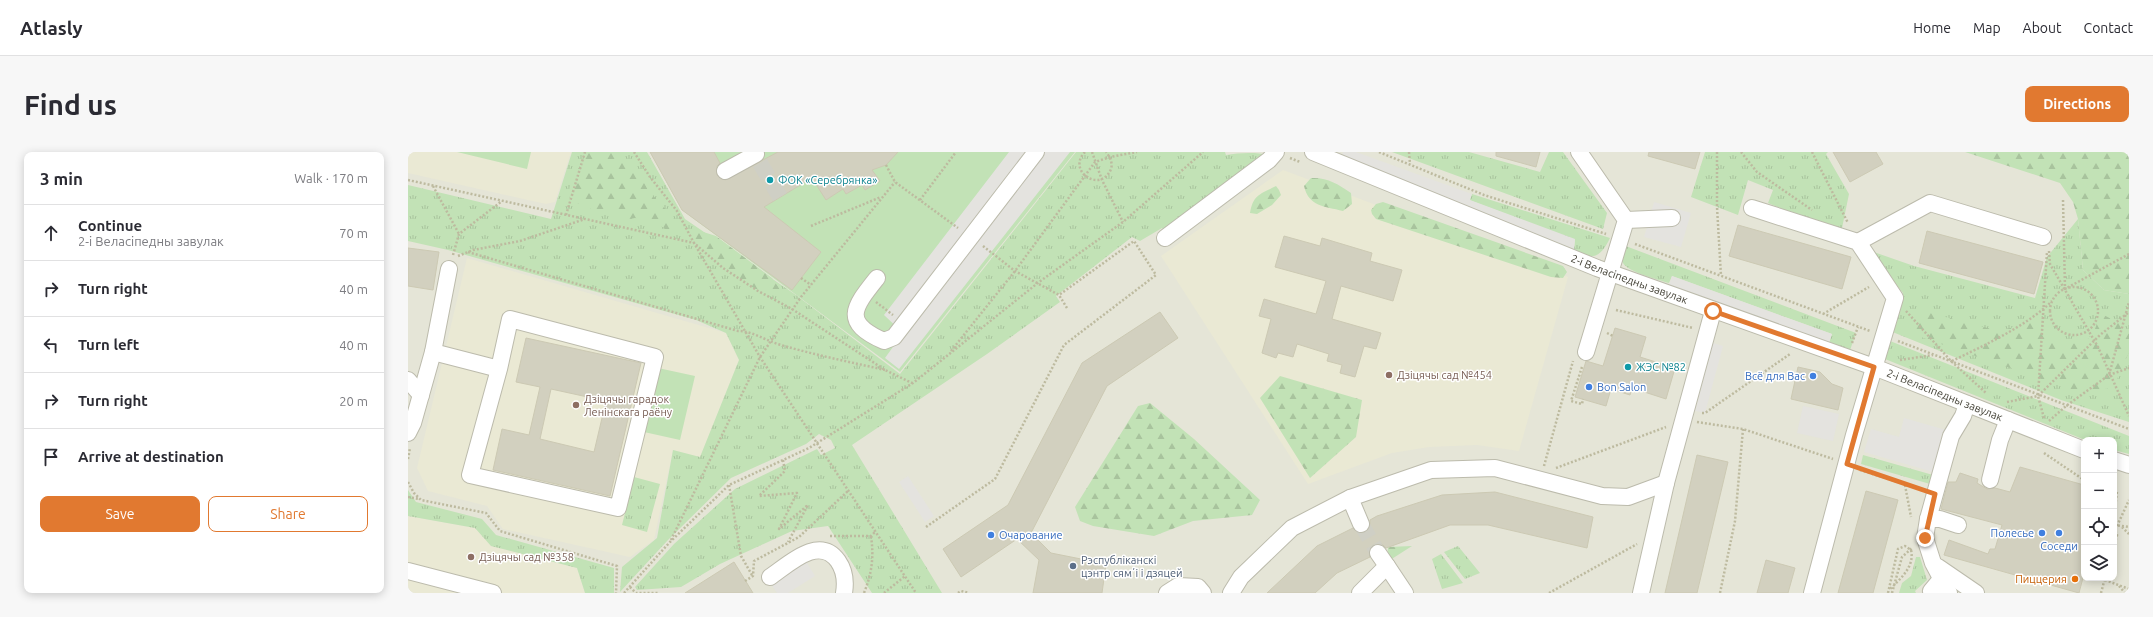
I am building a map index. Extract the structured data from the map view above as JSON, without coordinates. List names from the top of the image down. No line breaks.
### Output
{"streets":{"street":["2-і Веласіпедны завулак"]},"places":["ФОК «Серебрянка»","ЖЭС №82","Дзіцячы сад №454","Всё для Вас","Bon Salon","Дзіцячы гарадок Ленінскага раёну","Полесье","Соседи","Очарование","Дзіцячы сад №358","Рэспубліканскі цэнтр сямʼі і дзяцей","Пиццерия"],"page":{"header":"Atlasly","nav":["Home","Map","About","Contact"],"buttons":["Directions",["Save","Share"]],"title":"Find us","heading":["3 min","Walk · 170 m"],"list":[["Continue","2-і Веласіпедны завулак","70 m"],["Turn right","40 m"],["Turn left","40 m"],["Turn right","20 m"],"Arrive at destination"],"map_buttons":["+","−"]}}
